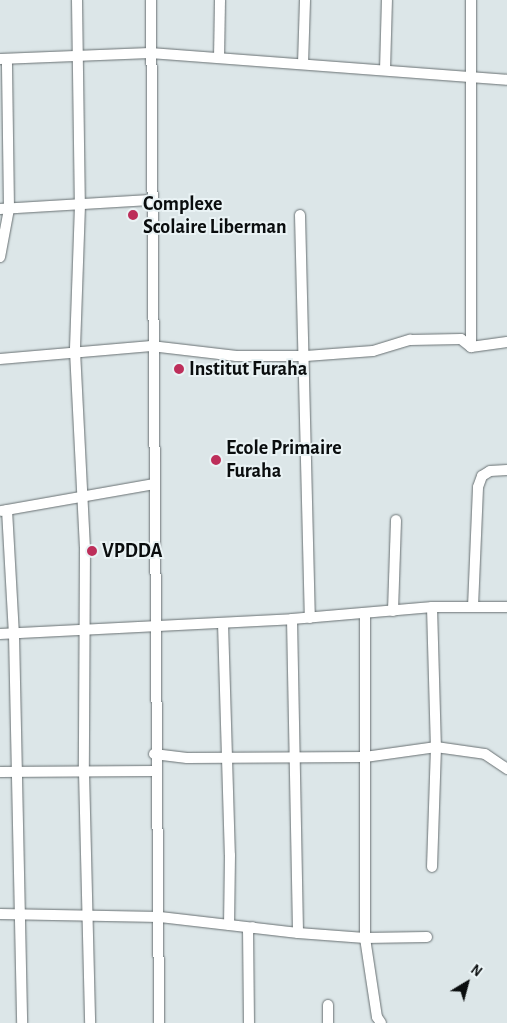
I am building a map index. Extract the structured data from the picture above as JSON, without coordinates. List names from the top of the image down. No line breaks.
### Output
{"places":["Complexe Scolaire Liberman","Institut Furaha","Ecole Primaire Furaha","VPDDA"],"north":"top right"}
